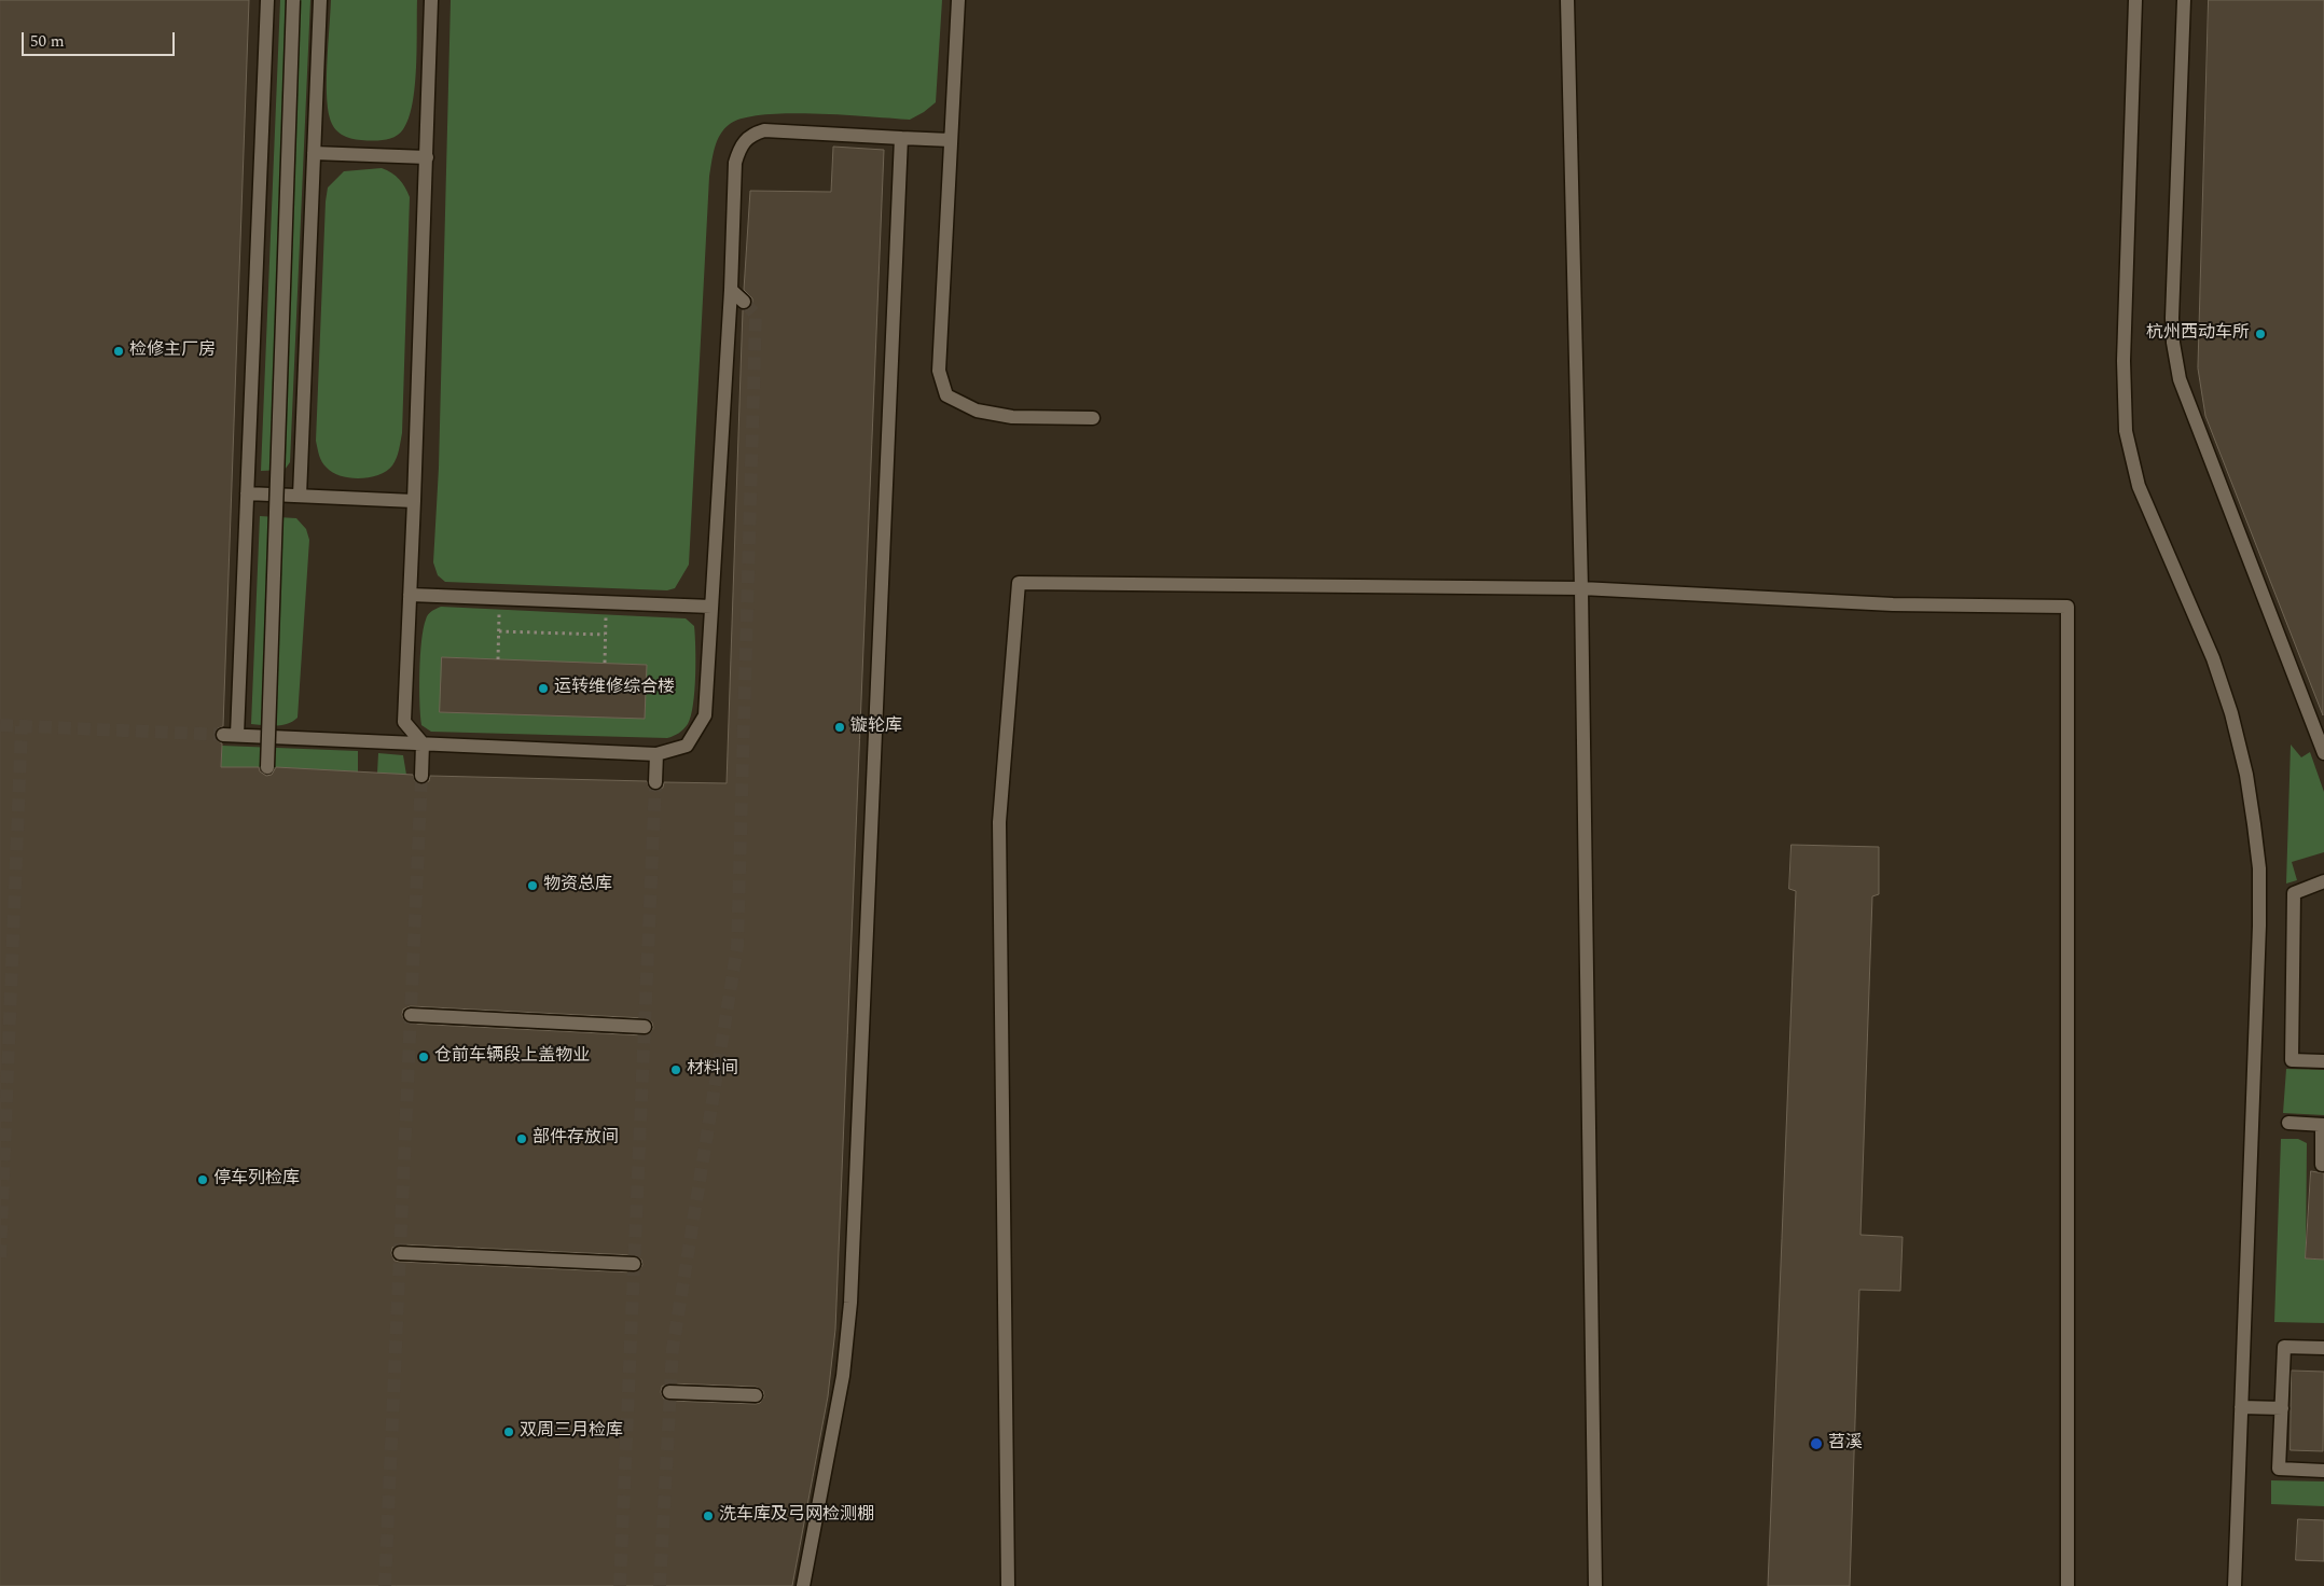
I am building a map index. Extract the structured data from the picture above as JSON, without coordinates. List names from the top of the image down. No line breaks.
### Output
{"places":["杭州西动车所","检修主厂房","运转维修综合楼","镟轮库","物资总库","仓前车辆段上盖物业","材料间","部件存放间","停车列检库","双周三月检库","苕溪","洗车库及弓网检测棚"],"scale_bar":"50 m"}
